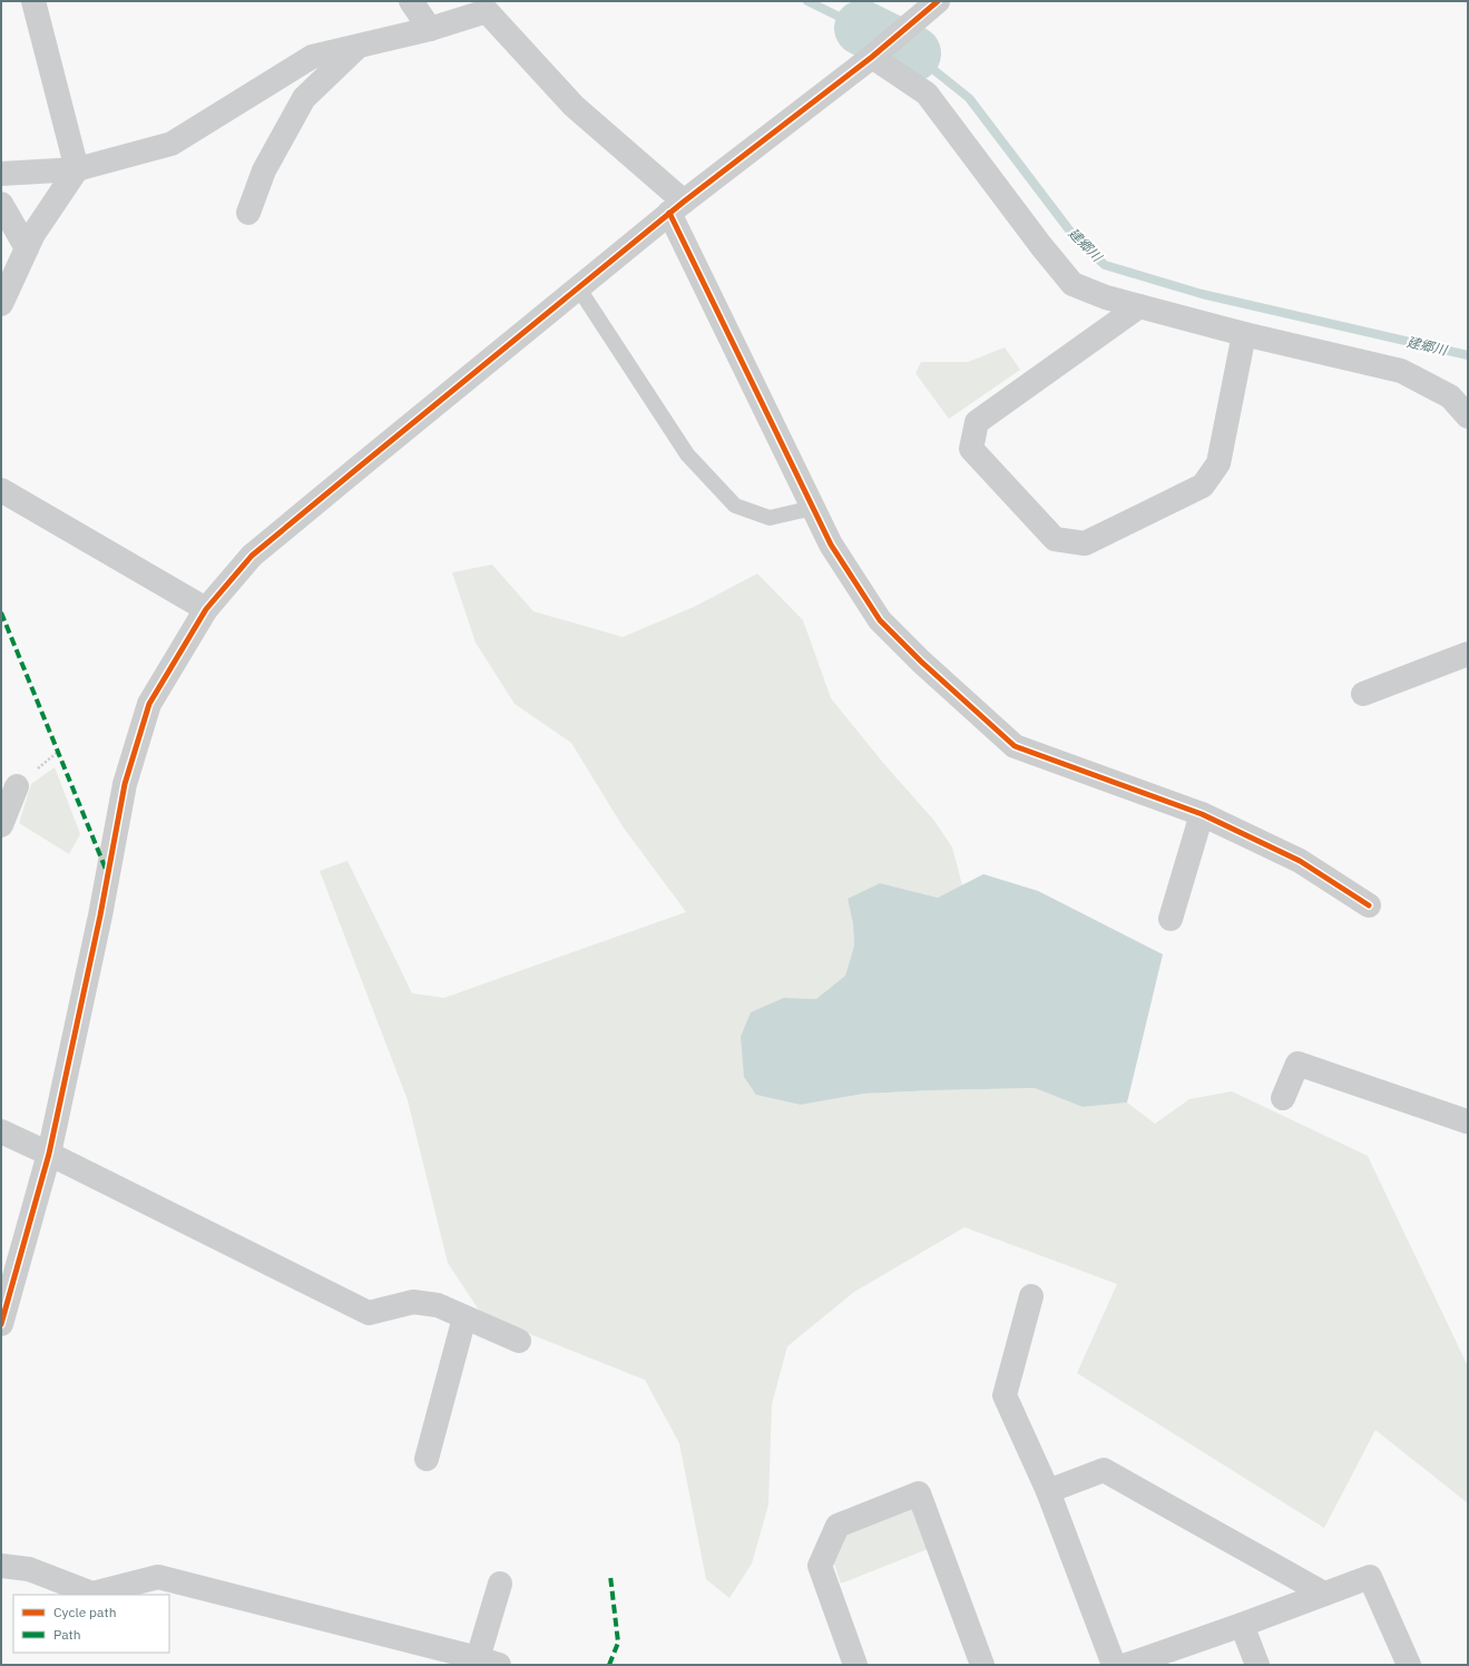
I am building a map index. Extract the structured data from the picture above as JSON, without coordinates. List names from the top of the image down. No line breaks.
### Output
{"water":["建郷川"],"legend":["Cycle path","Path"]}
